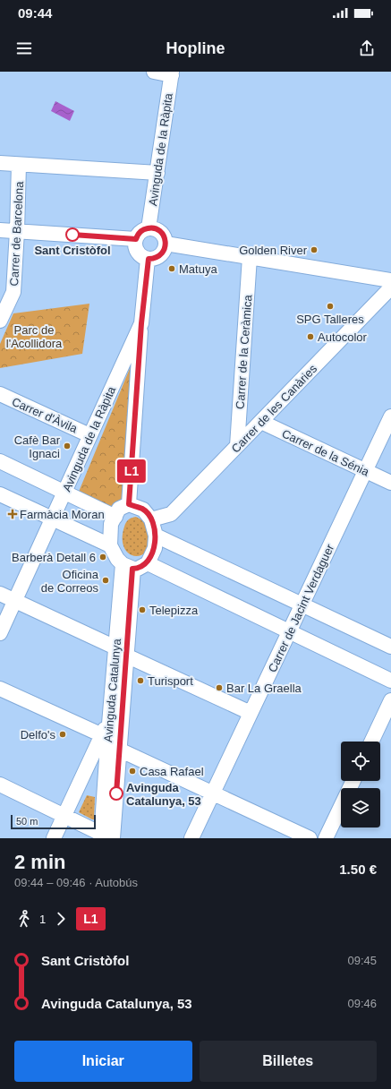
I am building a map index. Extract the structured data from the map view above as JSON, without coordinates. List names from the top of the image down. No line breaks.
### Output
{"streets":{"street":["Avinguda de la Ràpita","Carrer de Barcelona","Carrer de la Ceràmica","Carrer de les Canàries","Carrer d'Àvila","Carrer de la Sénia","Carrer de Jacint Verdaguer","Avinguda Catalunya"]},"crossings":[["Avinguda de la Ràpita","Carrer d'Àvila"],["Carrer de la Ceràmica","Carrer de les Canàries"],["Carrer de les Canàries","Carrer de la Sénia"],["Carrer de la Sénia","Carrer de Jacint Verdaguer"]],"parks":["Parc de l'Acollidora"],"places":{"other":["Sant Cristòfol","Golden River","Matuya","SPG Talleres","Autocolor","Cafè Bar Ignaci","Barberà Detall 6","Oficina de Correos","Telepizza","Turisport","Bar La Graella","Delfo's","Casa Rafael","Avinguda Catalunya, 53"],"health":["Farmàcia Moran"]},"lines":["bus line L1"],"scale_bar":"50 m","page":{"status":"09:44","header":"Hopline","on_map":"L1","scale":"50 m","heading":["2 min","09:44 – 09:46 · Autobús","1.50 €"],"legs":["1","L1"],"list":[{"name":"Sant Cristòfol","value":"09:45"},{"name":"Avinguda Catalunya, 53","value":"09:46"}],"buttons":["Iniciar","Billetes"]}}
